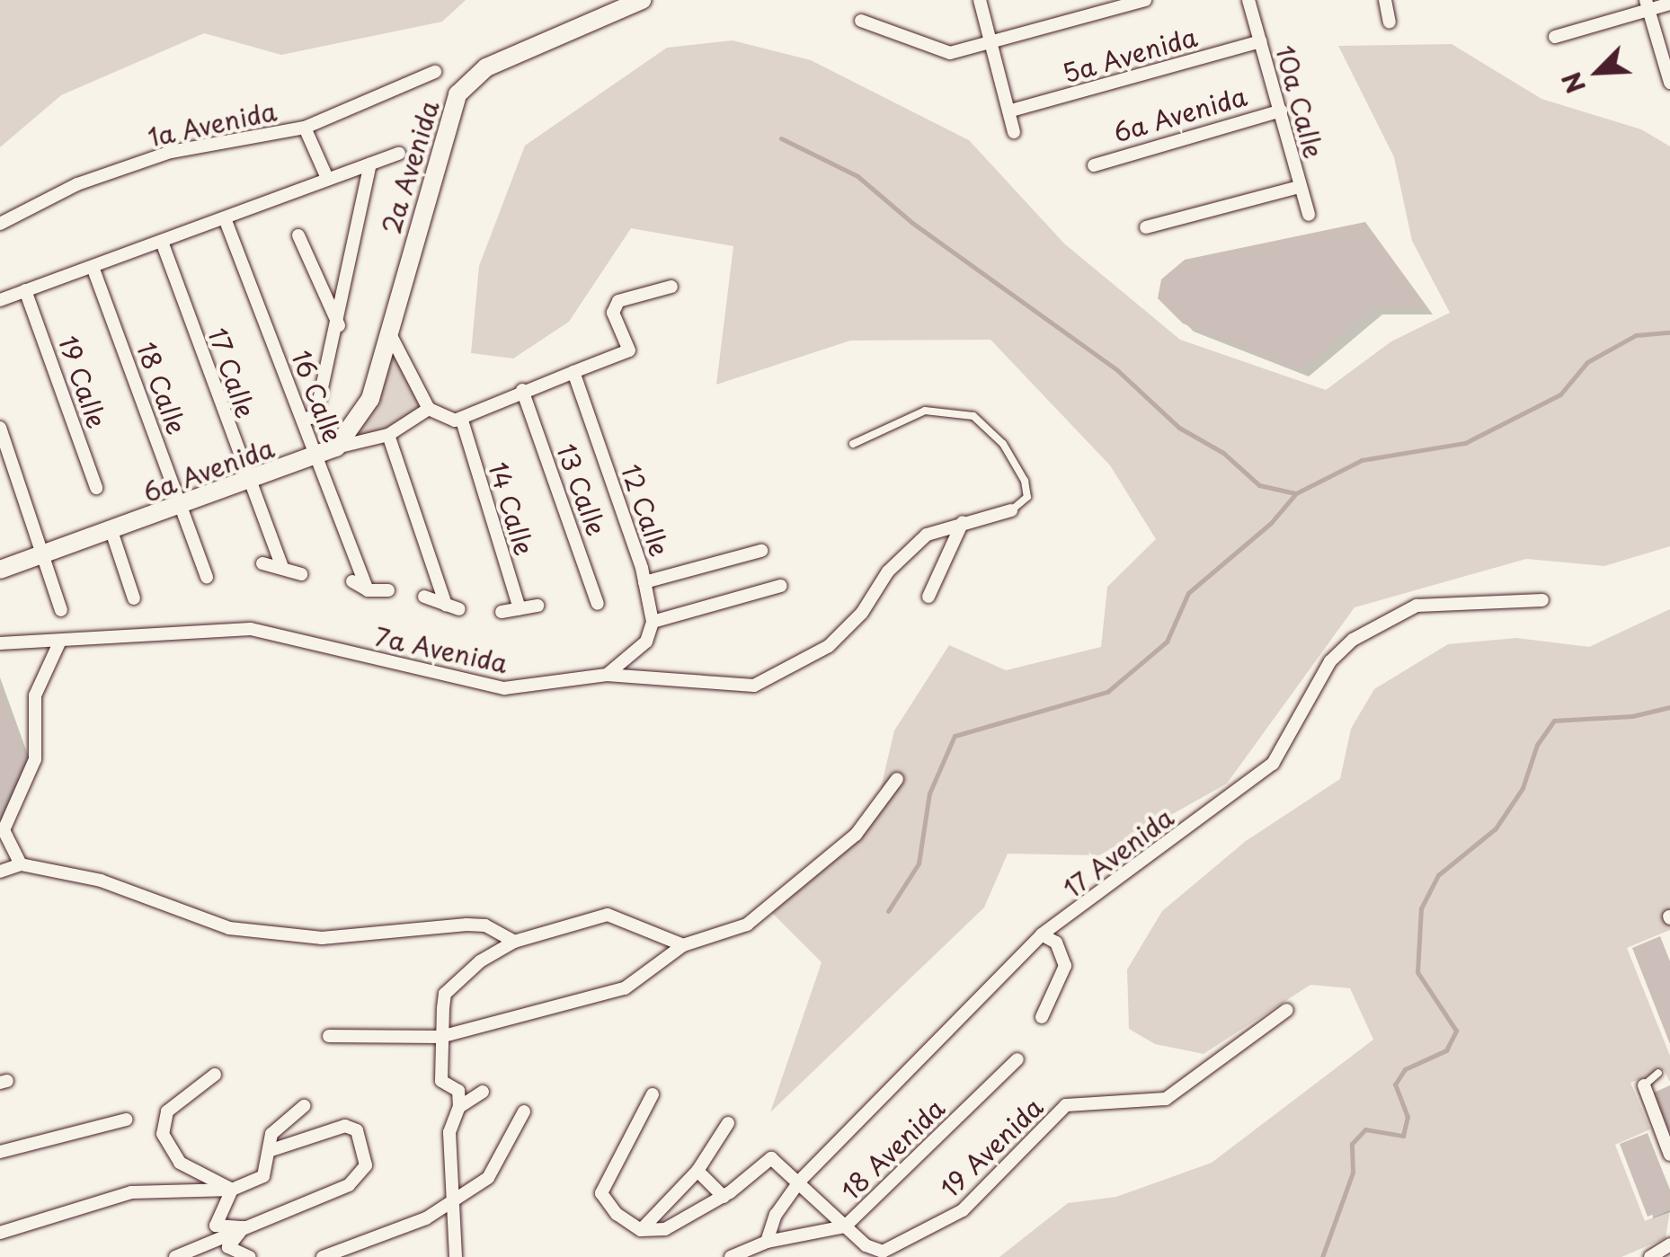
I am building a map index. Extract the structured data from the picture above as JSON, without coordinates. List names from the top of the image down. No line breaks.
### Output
{"streets":{"main road":["6a Avenida","2a Avenida"],"street":["5a Avenida","10a Calle","1a Avenida","17 Calle","19 Calle","18 Calle","16 Calle","13 Calle","14 Calle","12 Calle","7a Avenida","17 Avenida","19 Avenida","18 Avenida"]},"crossings":[["5a Avenida","10a Calle"],["10a Calle","6a Avenida"],["6a Avenida","2a Avenida"],["6a Avenida","17 Calle"],["6a Avenida","18 Calle"],["6a Avenida","16 Calle"],["2a Avenida","17 Calle"],["2a Avenida","19 Calle"],["2a Avenida","18 Calle"],["2a Avenida","16 Calle"],["17 Avenida","18 Avenida"],["19 Avenida","18 Avenida"]],"north":"bottom left"}
